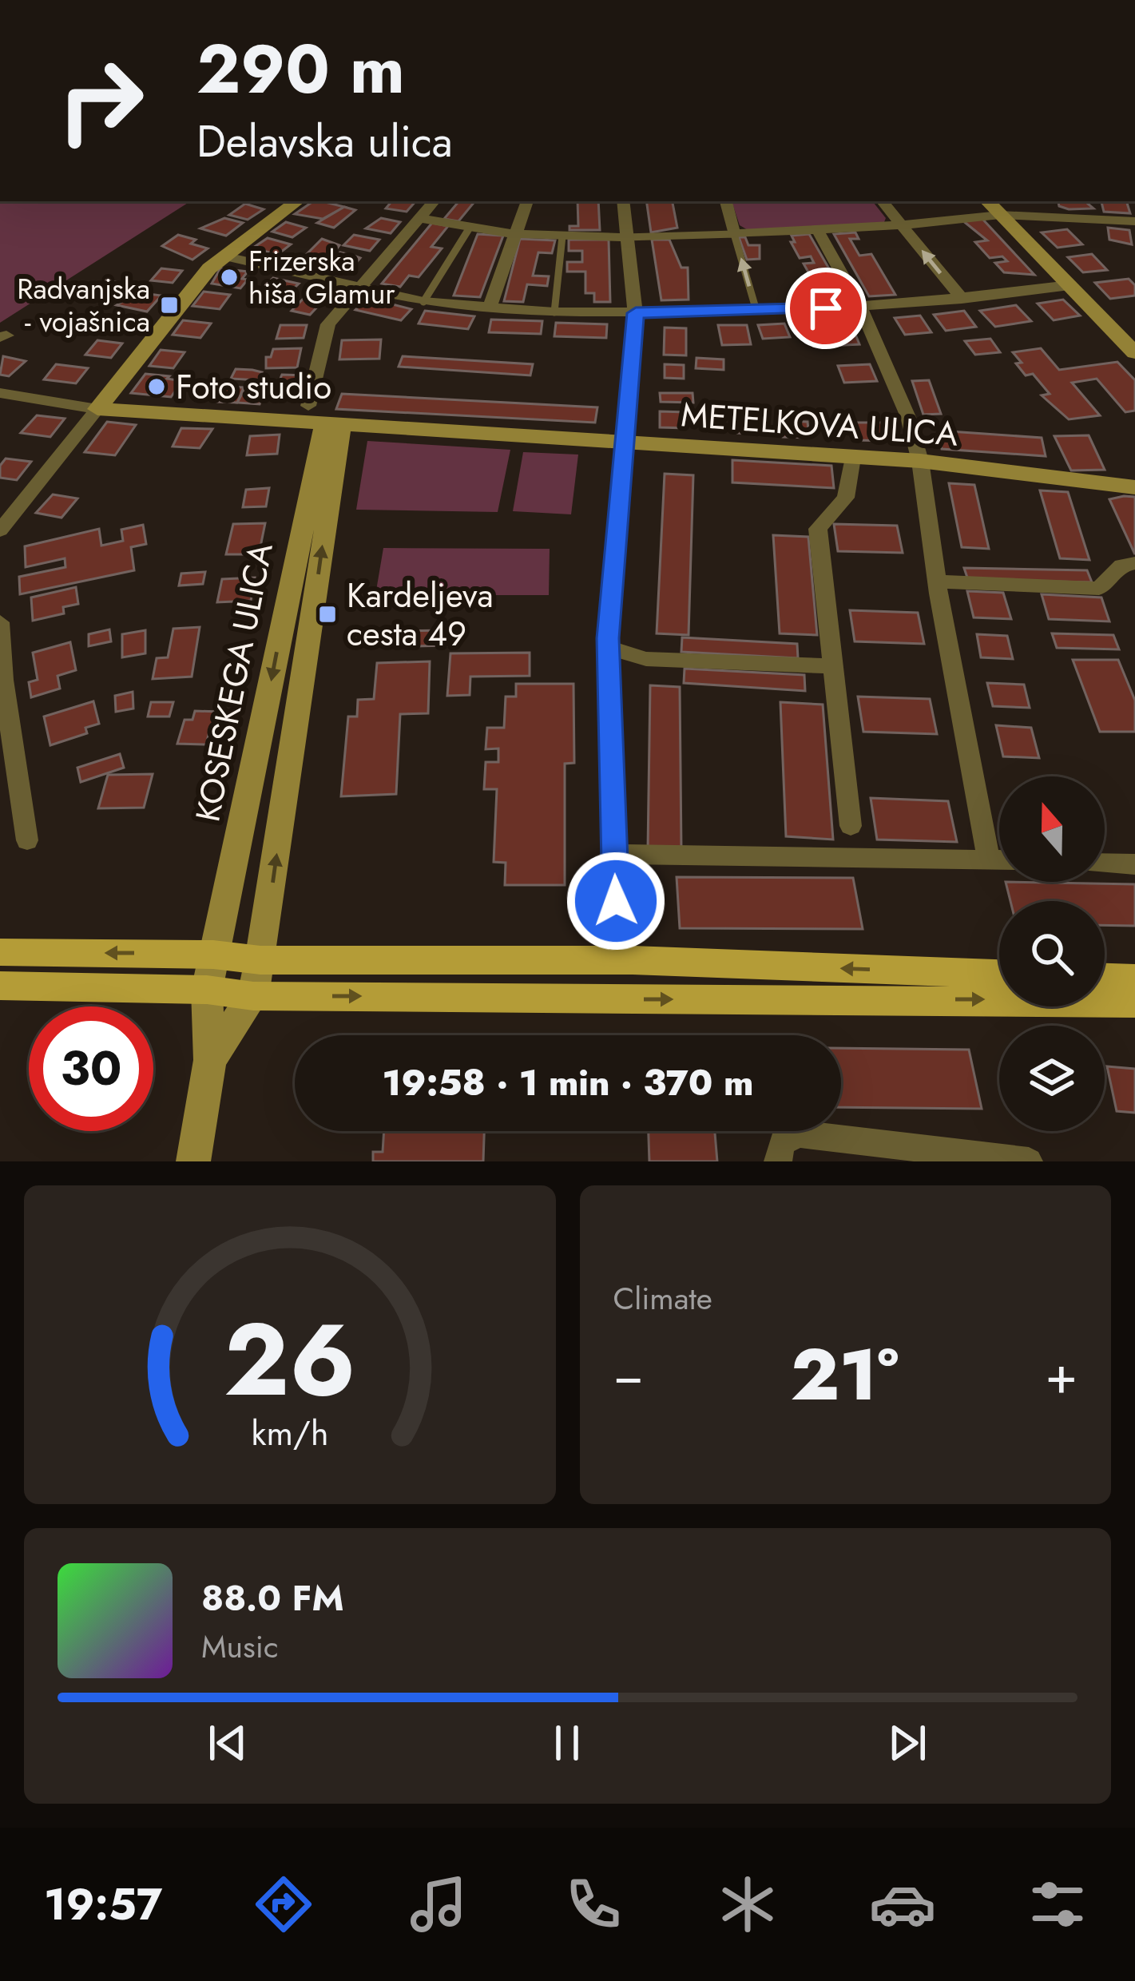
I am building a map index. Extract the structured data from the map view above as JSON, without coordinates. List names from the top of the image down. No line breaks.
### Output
{"streets":{"street":["METELKOVA ULICA","KOSESKEGA ULICA"]},"crossings":[["METELKOVA ULICA","KOSESKEGA ULICA"]],"places":{"other":["Frizerska hiša Glamur","Foto studio"],"transit":["Radvanjska - vojašnica","Kardeljeva cesta 49"]},"north":"top","page":{"turn":["290 m","Delavska ulica"],"limit":"30","trip":"19:58 · 1 min · 370 m","tile":"Climate","heat":["−","21°","+"],"song":["88.0 FM","Music"],"tabs":"19:57","gauge":["26","km/h"]}}
